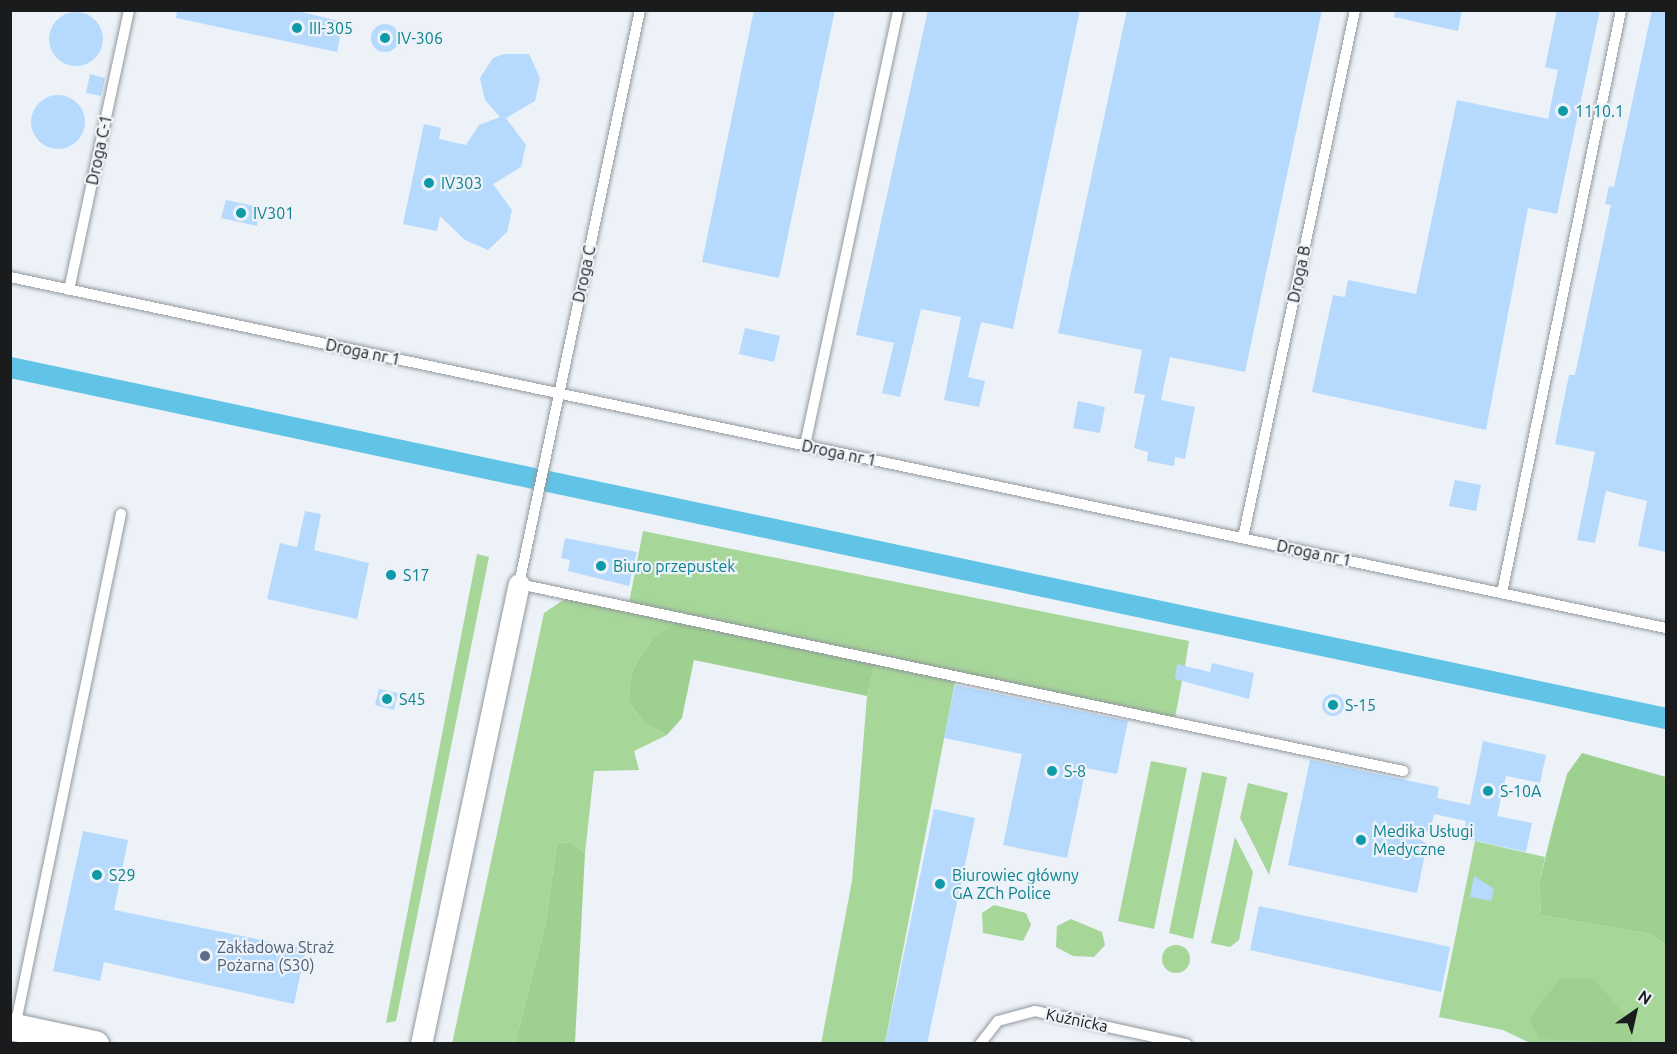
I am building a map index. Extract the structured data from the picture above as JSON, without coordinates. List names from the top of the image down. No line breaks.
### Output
{"streets":{"lane":["Droga C-1","Droga C","Droga B","Droga nr 1","Kuźnicka"]},"crossings":[["Droga C-1","Droga nr 1"],["Droga C","Droga nr 1"],["Droga B","Droga nr 1"]],"places":["III-305","IV-306","1110.1","IV303","IV301","Biuro przepustek","S17","S45","S-15","S-8","S-10A","Medika Usługi Medyczne","S29","Biurowiec główny GA ZCh Police","Zakładowa Straż Pożarna (S30)"],"north":"top right"}
